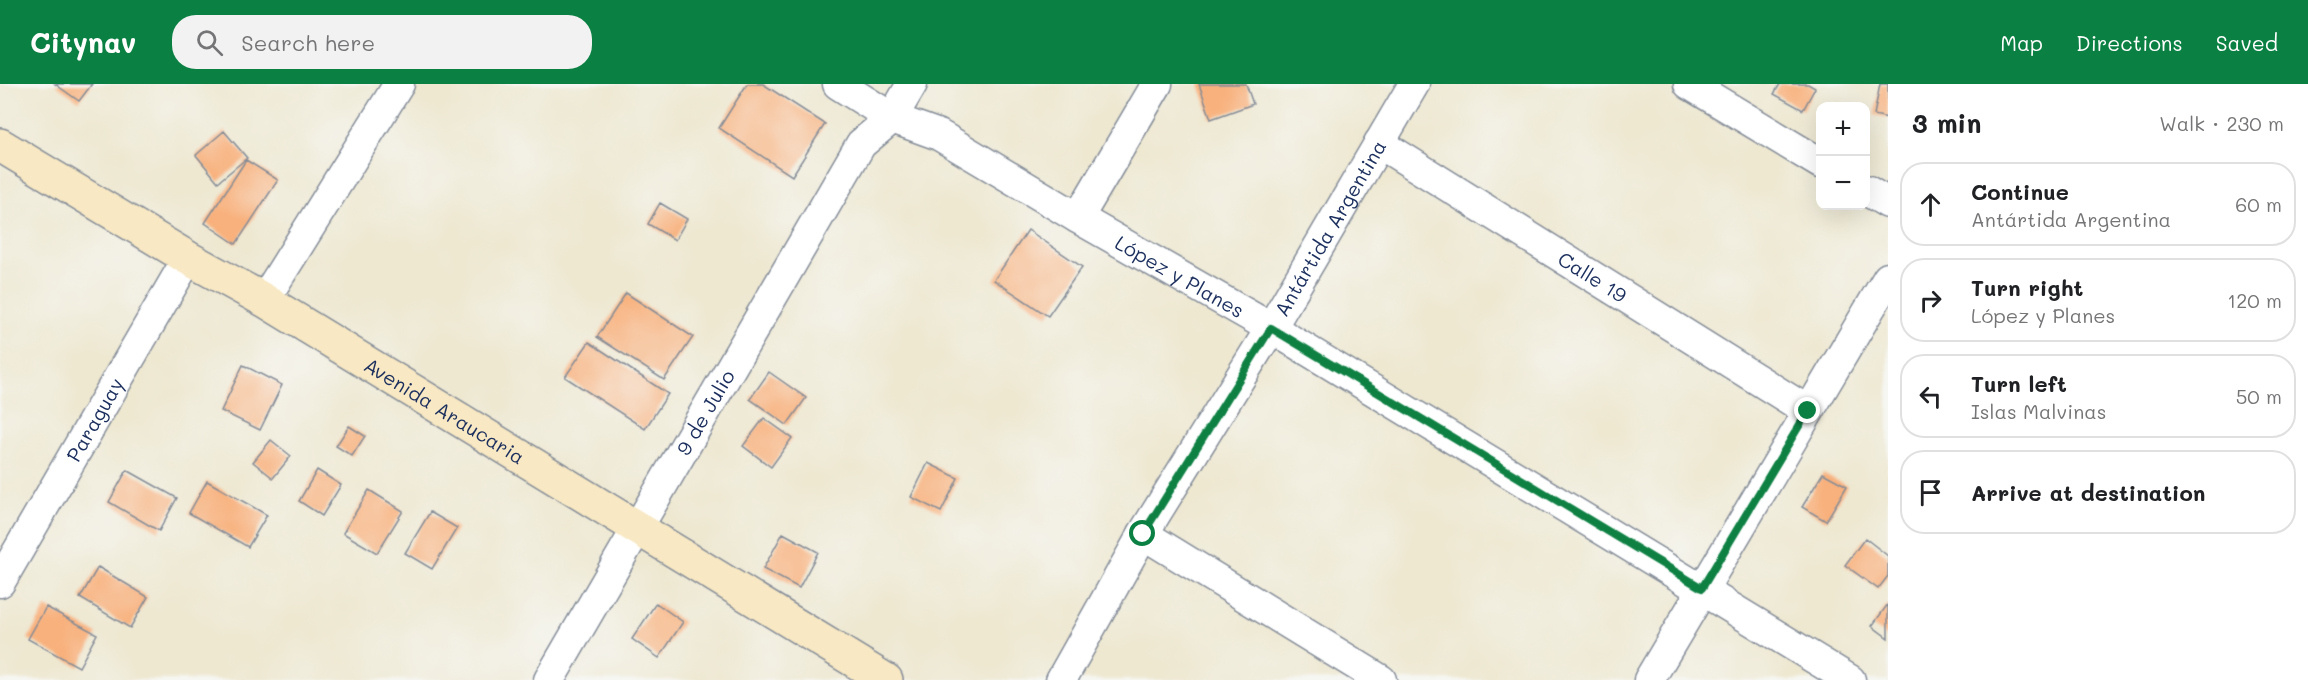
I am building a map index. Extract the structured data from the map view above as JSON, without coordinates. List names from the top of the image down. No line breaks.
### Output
{"streets":{"main road":["Avenida Araucaria"],"street":["Antártida Argentina","López y Planes","Calle 19","9 de Julio","Paraguay"]},"crossings":[["Antártida Argentina","López y Planes"],["Antártida Argentina","Calle 19"],["López y Planes","9 de Julio"],["Avenida Araucaria","9 de Julio"],["Avenida Araucaria","Paraguay"]],"page":{"header":"Citynav","search":"Search here","nav":["Map","Directions","Saved"],"heading":["3 min","Walk · 230 m"],"map_buttons":["+","−"],"list":[["Continue","Antártida Argentina","60 m"],["Turn right","López y Planes","120 m"],["Turn left","Islas Malvinas","50 m"],"Arrive at destination"]}}
